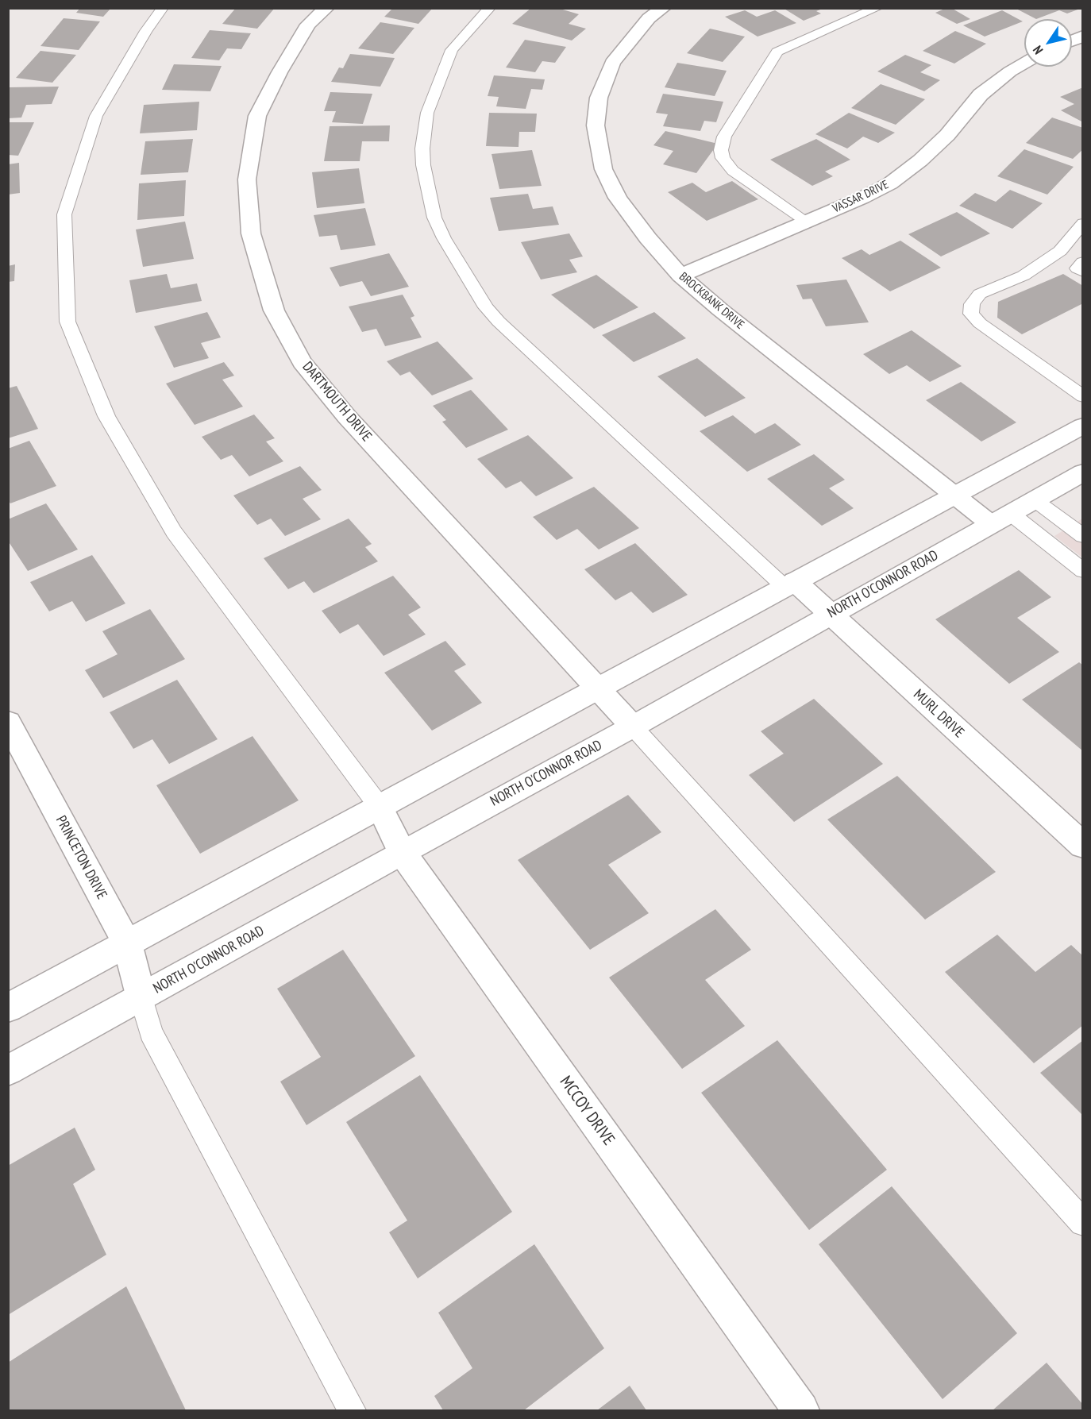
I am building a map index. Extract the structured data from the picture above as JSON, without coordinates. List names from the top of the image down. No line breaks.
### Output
{"streets":{"street":["VASSAR DRIVE","BROCKBANK DRIVE","DARTMOUTH DRIVE","NORTH O'CONNOR ROAD","MURL DRIVE","PRINCETON DRIVE","MCCOY DRIVE"]},"crossings":[["VASSAR DRIVE","BROCKBANK DRIVE"],["BROCKBANK DRIVE","NORTH O'CONNOR ROAD"],["DARTMOUTH DRIVE","NORTH O'CONNOR ROAD"],["NORTH O'CONNOR ROAD","MURL DRIVE"],["NORTH O'CONNOR ROAD","PRINCETON DRIVE"],["NORTH O'CONNOR ROAD","MCCOY DRIVE"]],"north":"bottom left"}
